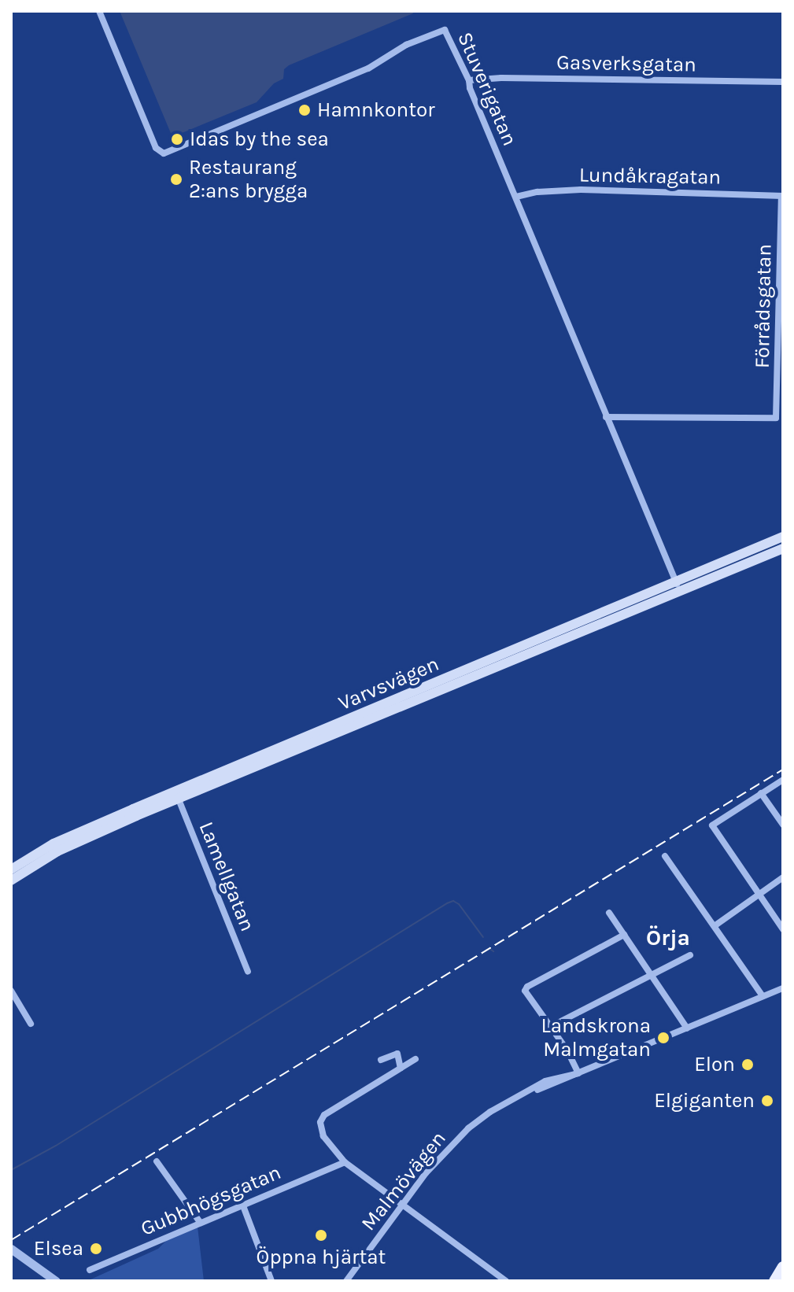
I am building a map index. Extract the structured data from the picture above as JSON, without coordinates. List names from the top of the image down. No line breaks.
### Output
{"streets":{"main road":["Varvsvägen"],"street":["Gasverksgatan","Stuverigatan","Lundåkragatan","Förrådsgatan","Lamellgatan","Malmövägen","Gubbhögsgatan"]},"crossings":[["Gasverksgatan","Stuverigatan"],["Stuverigatan","Lundåkragatan"],["Stuverigatan","Förrådsgatan"],["Stuverigatan","Varvsvägen"],["Lundåkragatan","Förrådsgatan"],["Varvsvägen","Lamellgatan"]],"districts":["Örja"],"places":["Hamnkontor","Idas by the sea","Restaurang 2:ans brygga","Landskrona Malmgatan","Elon","Elgiganten","Öppna hjärtat","Elsea"]}
